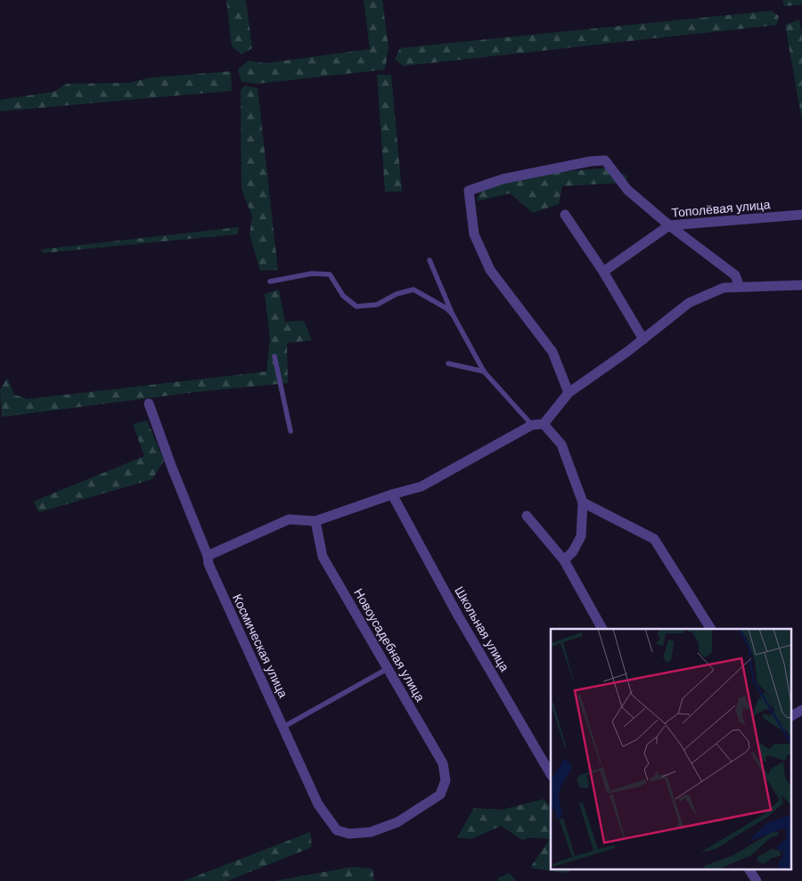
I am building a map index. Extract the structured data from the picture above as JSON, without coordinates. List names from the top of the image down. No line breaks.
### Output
{"streets":{"street":["Тополёвая улица","Школьная улица","Новоусадебная улица","Космическая улица"]},"crossings":[["Новоусадебная улица","Космическая улица"]]}
